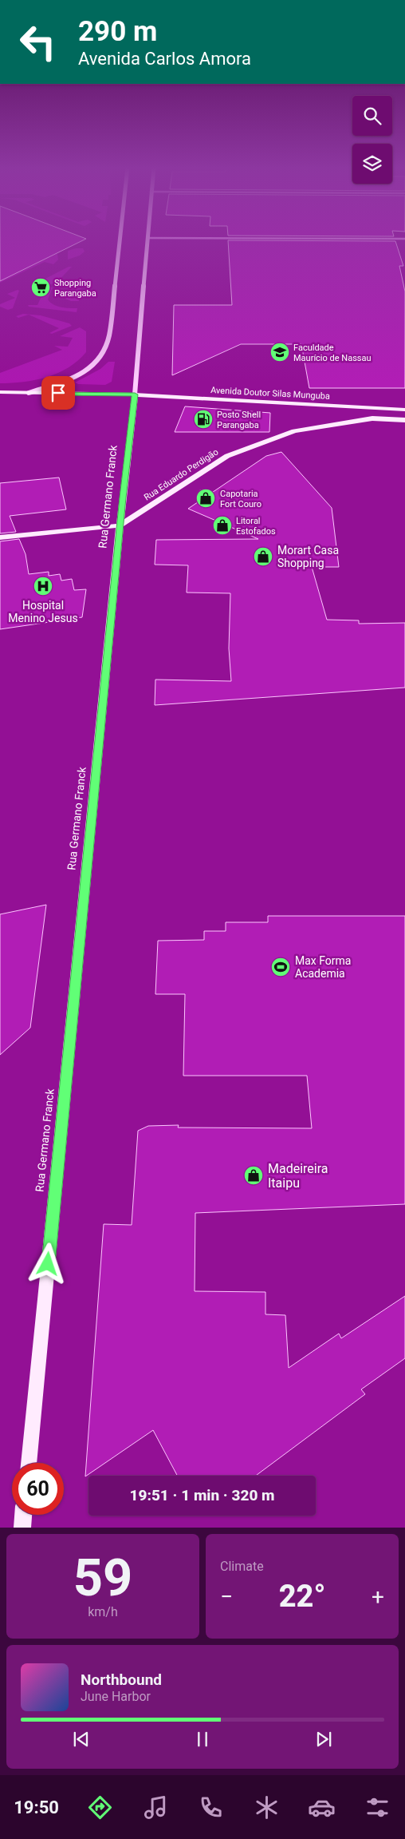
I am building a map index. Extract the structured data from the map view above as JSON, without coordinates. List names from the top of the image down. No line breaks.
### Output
{"streets":{"main road":["Avenida Doutor Silas Munguba","Rua Eduardo Perdigão","Rua Germano Franck"]},"crossings":[["Avenida Doutor Silas Munguba","Rua Germano Franck"],["Rua Eduardo Perdigão","Rua Germano Franck"]],"places":{"supermarket":["Shopping Parangaba"],"school or university":["Faculdade Maurício de Nassau"],"fuel station":["Posto Shell Parangaba"],"shop":["Capotaria Fort Couro","Litoral Estofados","Morart Casa Shopping","Madeireira Itaipu"],"hospital":["Hospital Menino Jesus"],"sports":["Max Forma Academia"]},"page":{"turn":["290 m","Avenida Carlos Amora"],"limit":"60","trip":"19:51 · 1 min · 320 m","tile":[["59","km/h"],"Climate"],"heat":["−","22°","+"],"song":["Northbound","June Harbor"],"tabs":"19:50"}}
